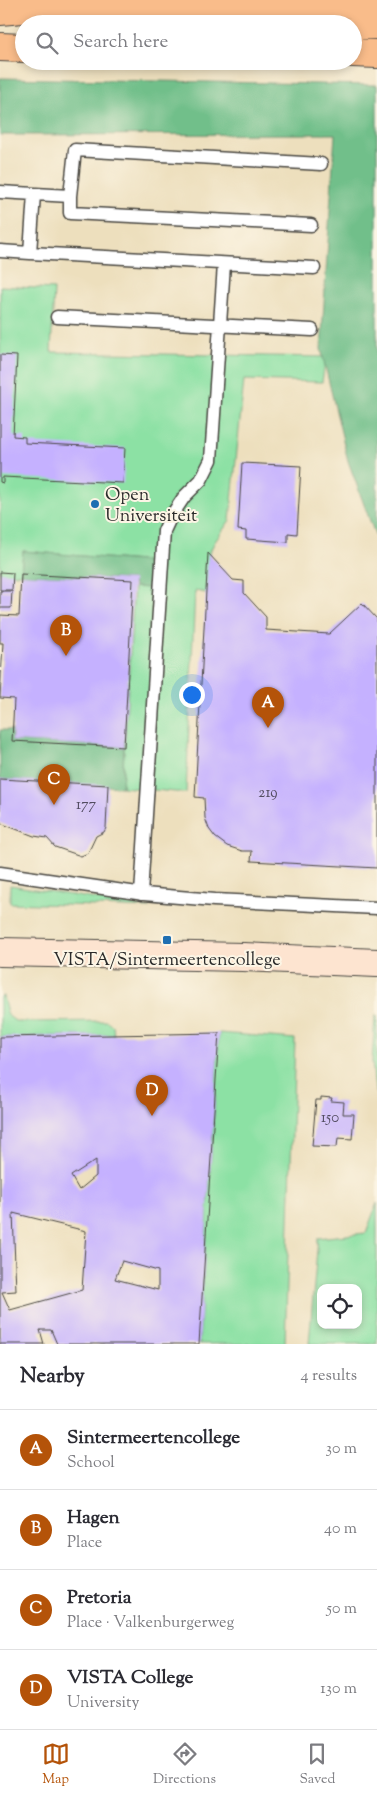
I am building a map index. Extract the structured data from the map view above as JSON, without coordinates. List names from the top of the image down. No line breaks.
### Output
{"places":{"other":["Open Universiteit"],"transit":["VISTA/Sintermeertencollege"]},"house_numbers":["219","177","150"],"page":{"search":"Search here","pins":["B","A","C","D"],"heading":["Nearby","4 results"],"list":[{"mark":"A","name":"Sintermeertencollege","note":"School","value":"30 m"},{"mark":"B","name":"Hagen","note":"Place","value":"40 m"},{"mark":"C","name":"Pretoria","note":"Place · Valkenburgerweg","value":"50 m"},{"mark":"D","name":"VISTA College","note":"University","value":"130 m"}],"nav":["Map","Directions","Saved"]}}
